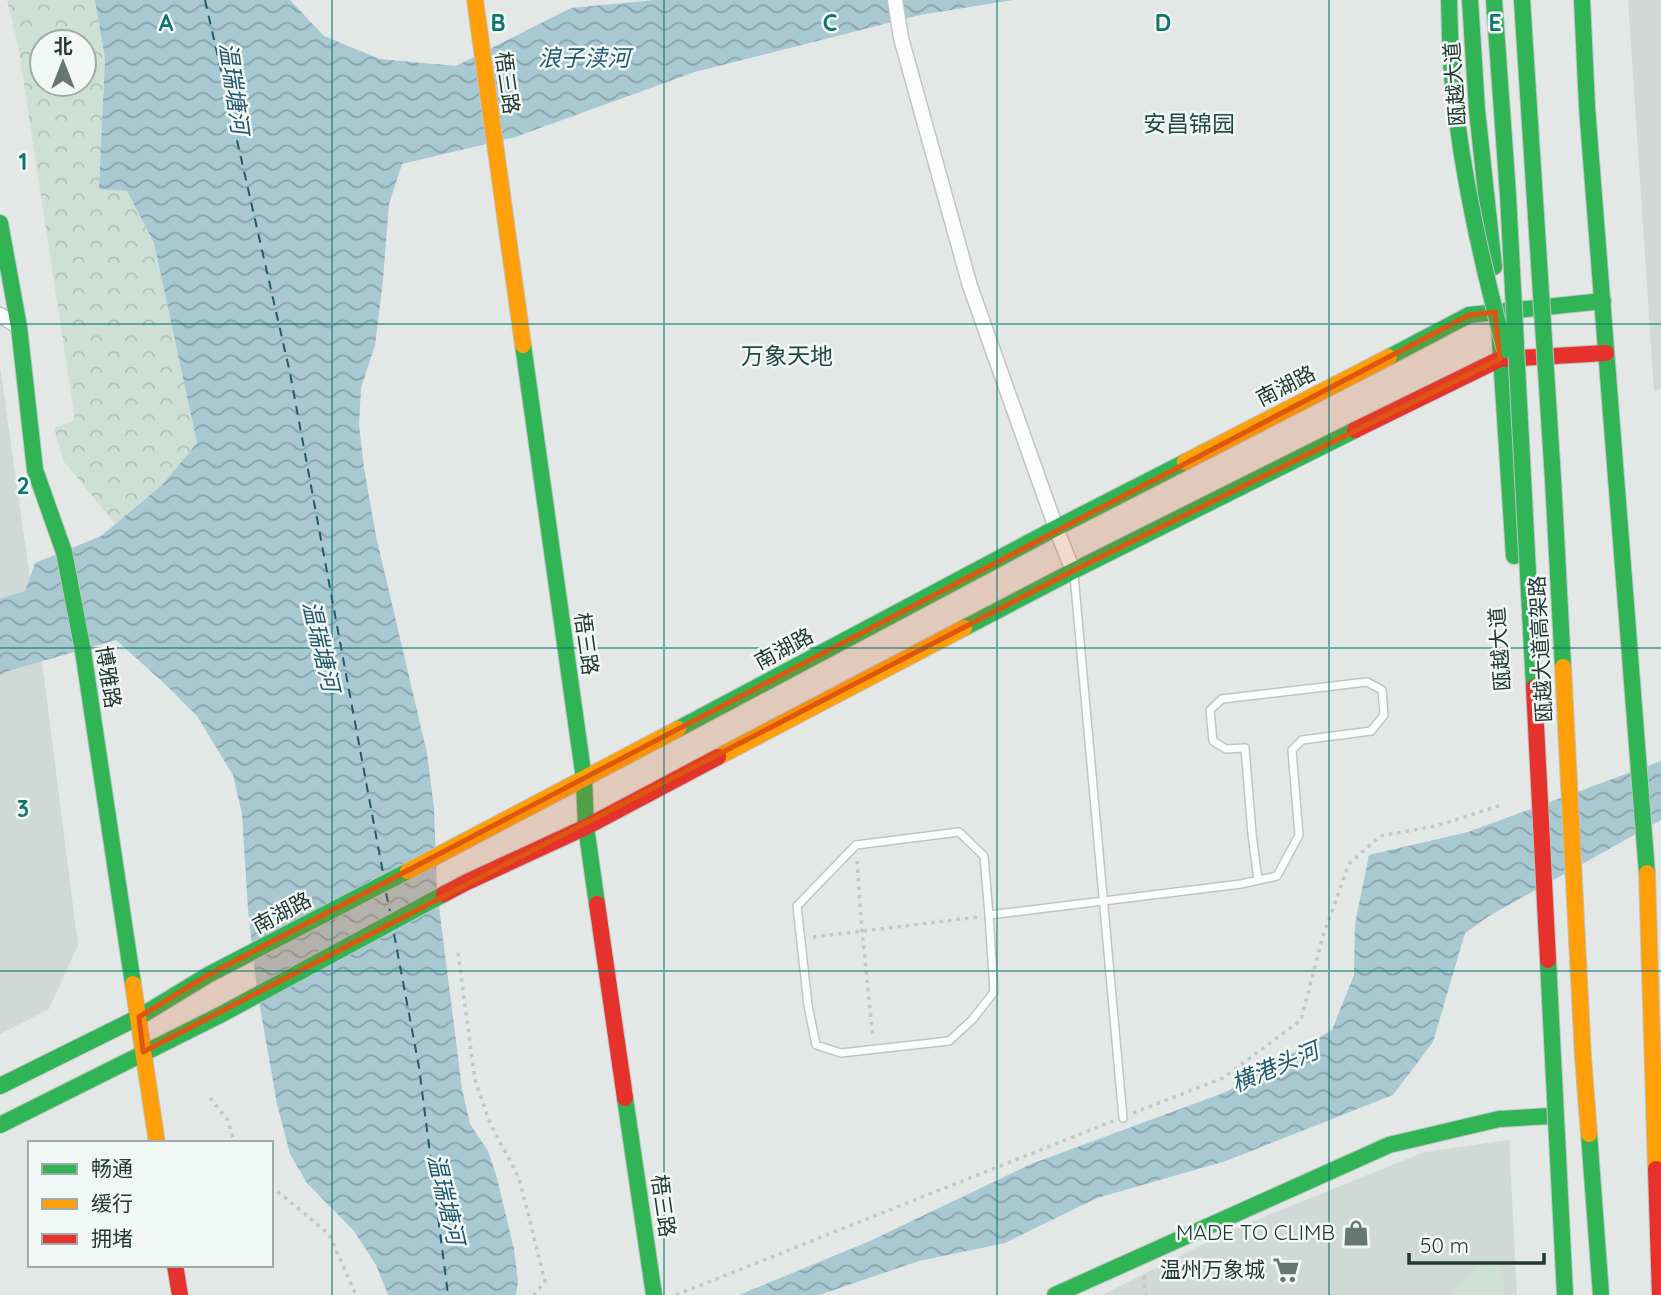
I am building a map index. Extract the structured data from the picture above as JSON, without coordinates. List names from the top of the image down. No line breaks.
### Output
{"streets":{"main road":["梧三路","瓯越大道","南湖路","瓯越大道高架路","博雅路"]},"crossings":[["梧三路","南湖路"],["瓯越大道","南湖路"],["瓯越大道","瓯越大道高架路"],["南湖路","博雅路"]],"districts":["安昌锦园","万象天地"],"water":["浪子渎河","温瑞塘河","横港头河"],"places":{"shop":["MADE TO CLIMB"],"supermarket":["温州万象城"]},"legend":["畅通","缓行","拥堵"],"scale_bar":"50 m","north":"top","grid":{"columns":["A","B","C","D","E"],"rows":["1","2","3"]}}
